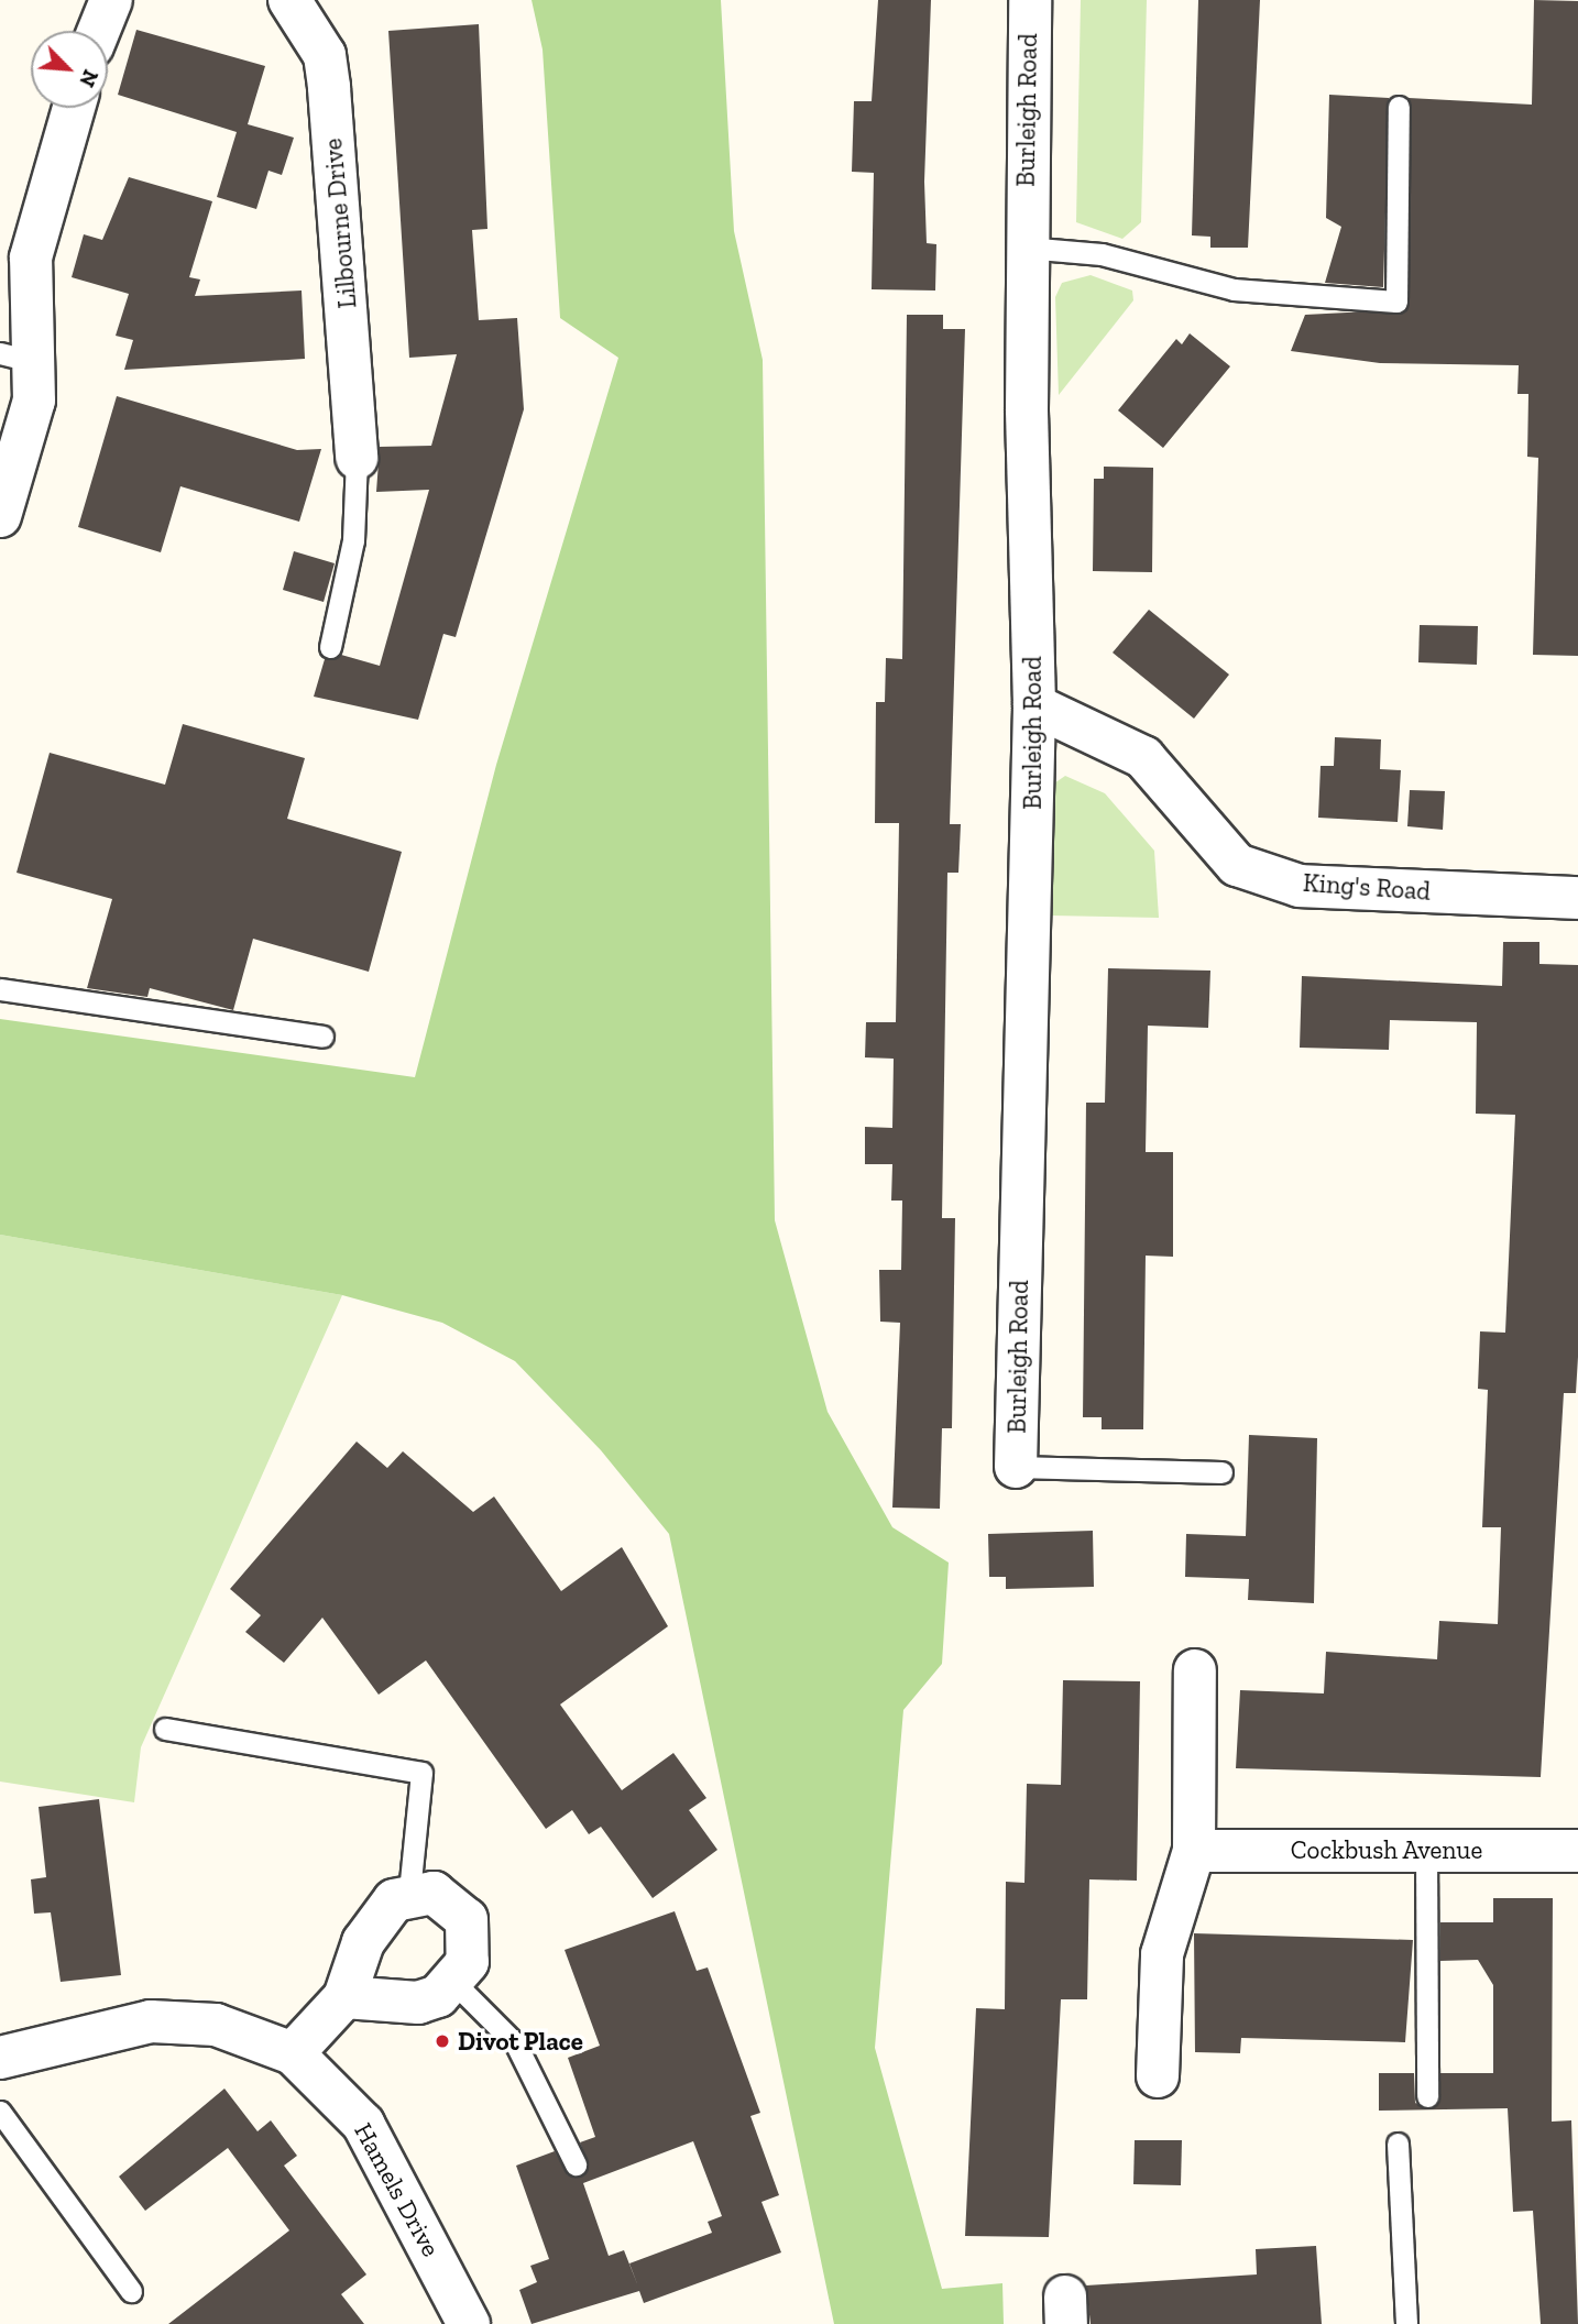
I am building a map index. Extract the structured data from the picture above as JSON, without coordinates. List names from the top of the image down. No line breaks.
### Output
{"streets":{"street":["Burleigh Road","Lilbourne Drive","King's Road","Cockbush Avenue","Hamels Drive"]},"crossings":[["Burleigh Road","King's Road"]],"places":["Divot Place"],"north":"bottom right"}
